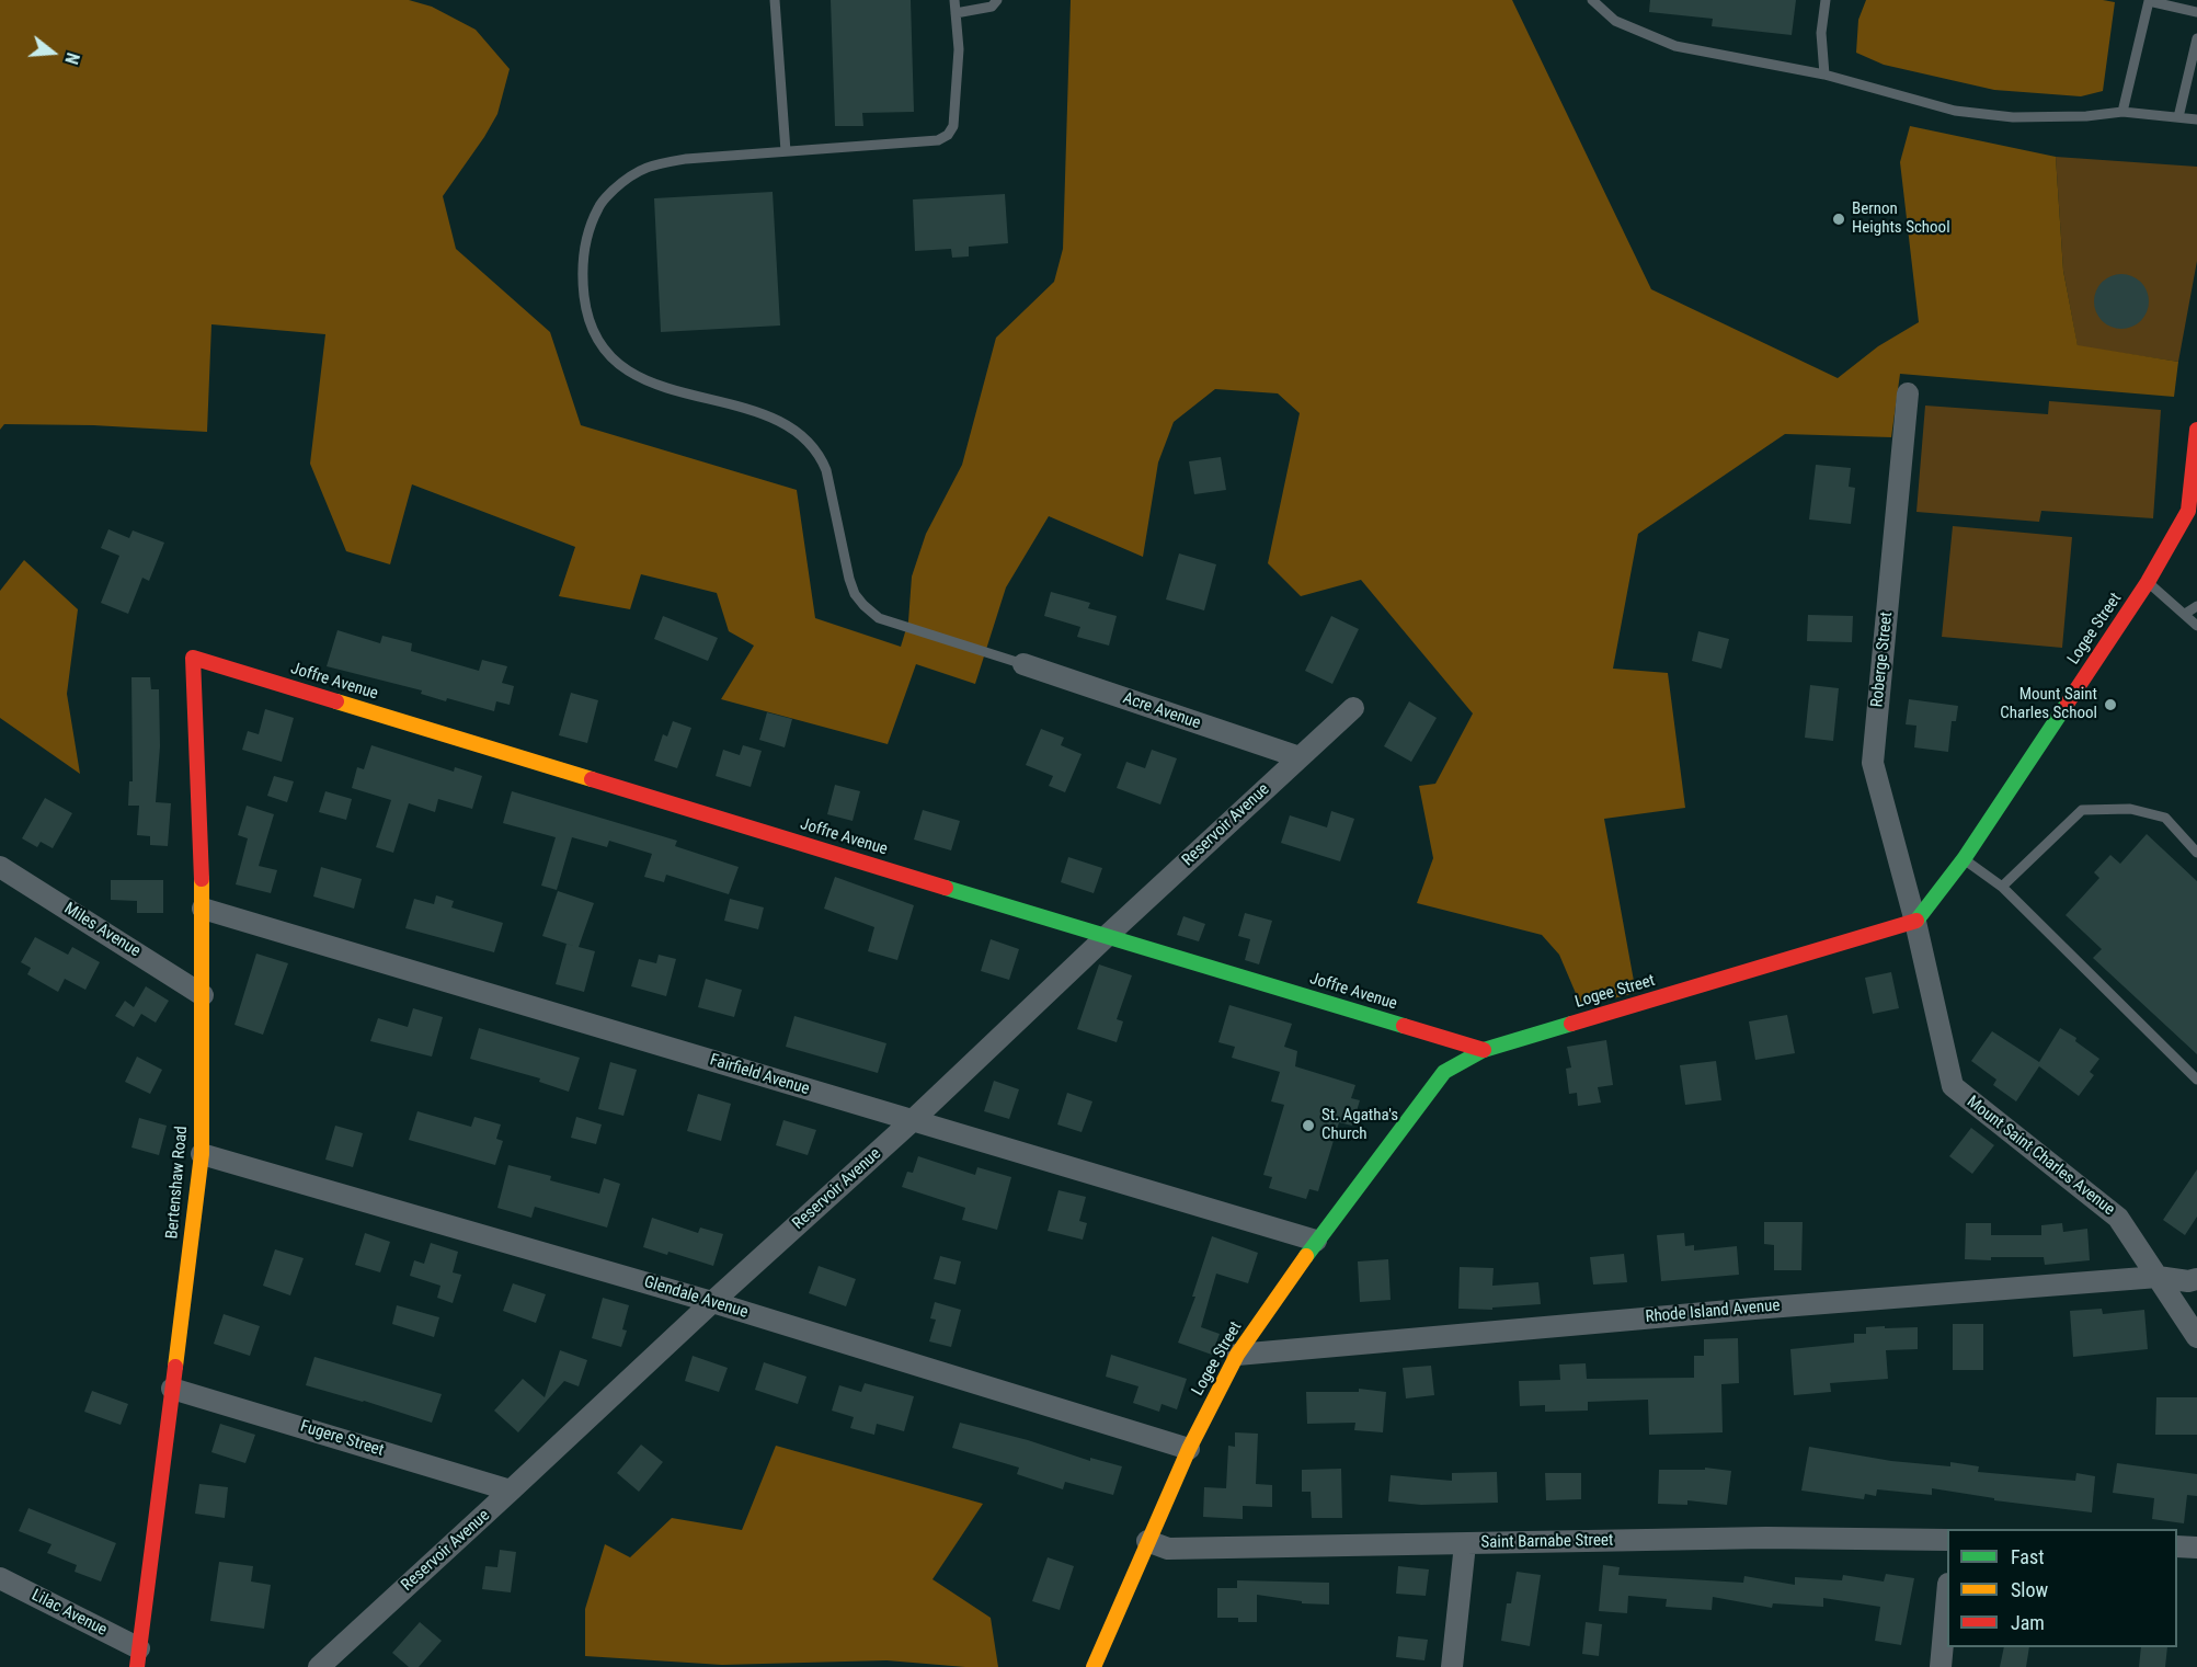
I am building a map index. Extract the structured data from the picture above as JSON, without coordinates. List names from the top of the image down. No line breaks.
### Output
{"streets":{"street":["Logee Street","Roberge Street","Joffre Avenue","Acre Avenue","Reservoir Avenue","Miles Avenue","Fairfield Avenue","Mount Saint Charles Avenue","Bertenshaw Road","Glendale Avenue","Rhode Island Avenue","Fugere Street","Saint Barnabe Street","Lilac Avenue"]},"crossings":[["Logee Street","Roberge Street"],["Logee Street","Joffre Avenue"],["Logee Street","Fairfield Avenue"],["Logee Street","Mount Saint Charles Avenue"],["Logee Street","Glendale Avenue"],["Logee Street","Rhode Island Avenue"],["Logee Street","Saint Barnabe Street"],["Roberge Street","Mount Saint Charles Avenue"],["Joffre Avenue","Reservoir Avenue"],["Joffre Avenue","Bertenshaw Road"],["Acre Avenue","Reservoir Avenue"],["Reservoir Avenue","Fairfield Avenue"],["Reservoir Avenue","Glendale Avenue"],["Reservoir Avenue","Fugere Street"],["Miles Avenue","Bertenshaw Road"],["Fairfield Avenue","Bertenshaw Road"],["Mount Saint Charles Avenue","Rhode Island Avenue"],["Bertenshaw Road","Glendale Avenue"],["Bertenshaw Road","Fugere Street"],["Bertenshaw Road","Lilac Avenue"]],"places":["Bernon Heights School","Mount Saint Charles School","St. Agatha's Church"],"legend":["Fast","Slow","Jam"],"north":"right"}
